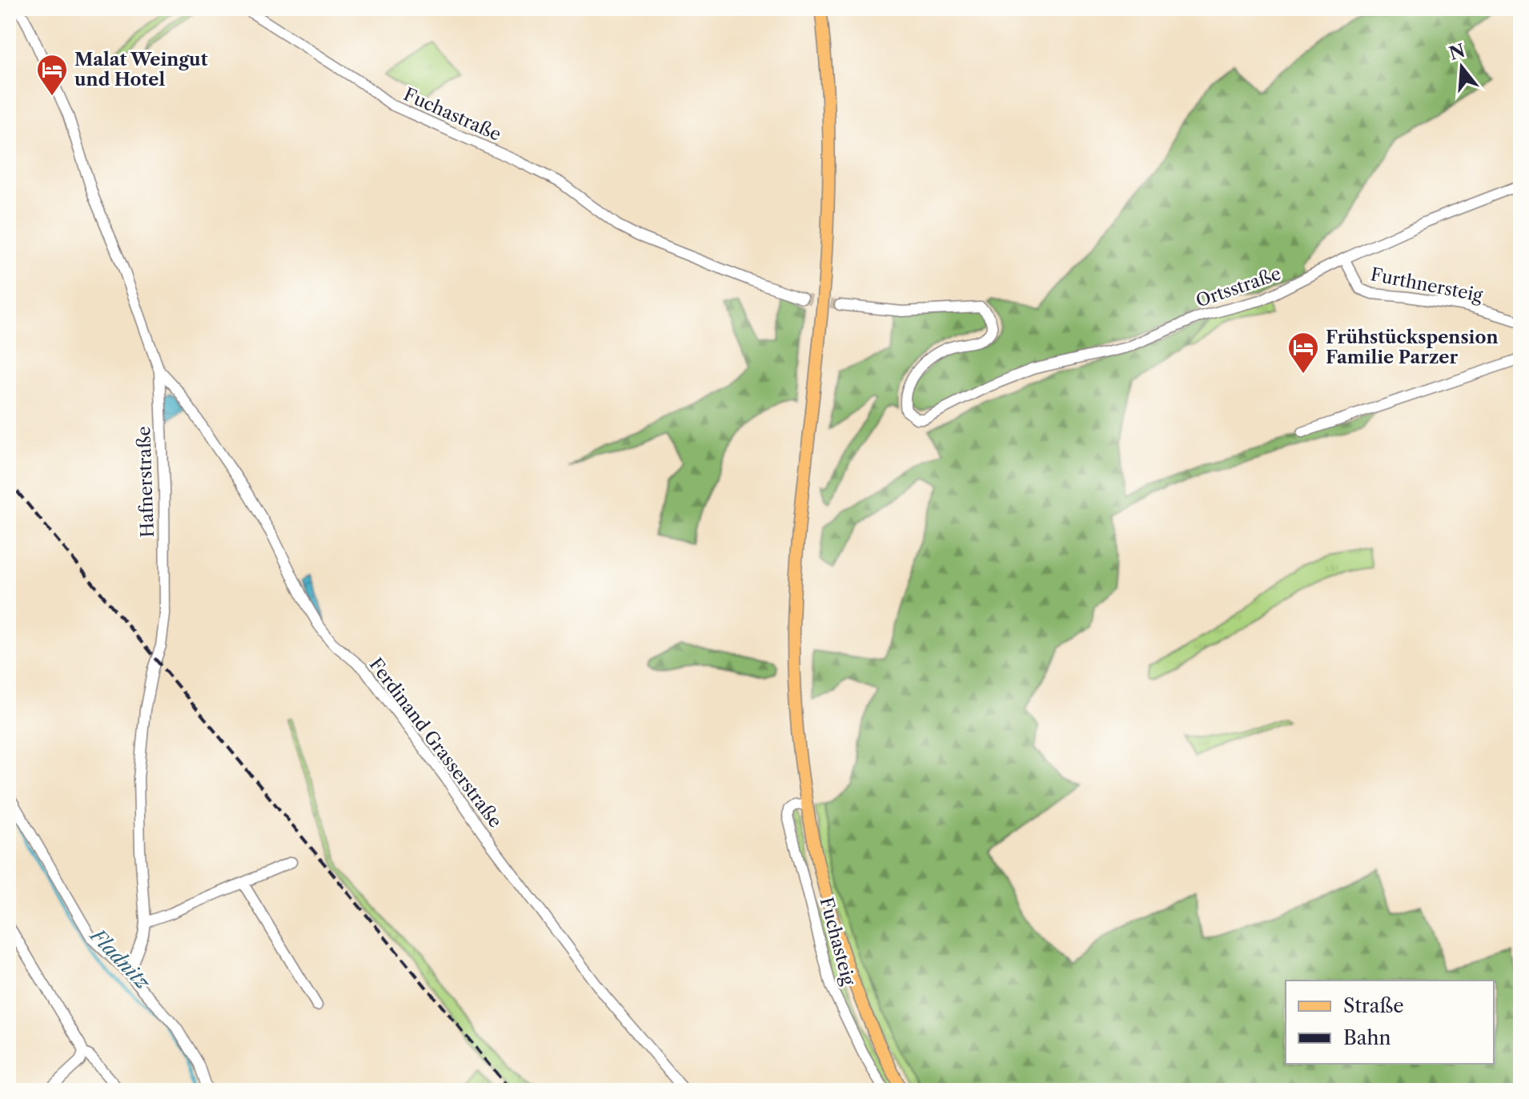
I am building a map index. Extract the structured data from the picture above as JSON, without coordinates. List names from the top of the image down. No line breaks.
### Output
{"streets":{"street":["Fuchastraße","Furthnersteig","Ortsstraße","Hafnerstraße","Ferdinand Grasserstraße","Fuchasteig"]},"crossings":[["Furthnersteig","Ortsstraße"],["Hafnerstraße","Ferdinand Grasserstraße"]],"water":["Fladnitz"],"places":{"hotel":["Malat Weingut und Hotel","Frühstückspension Familie Parzer"]},"legend":["Straße","Bahn"],"north":"top"}
